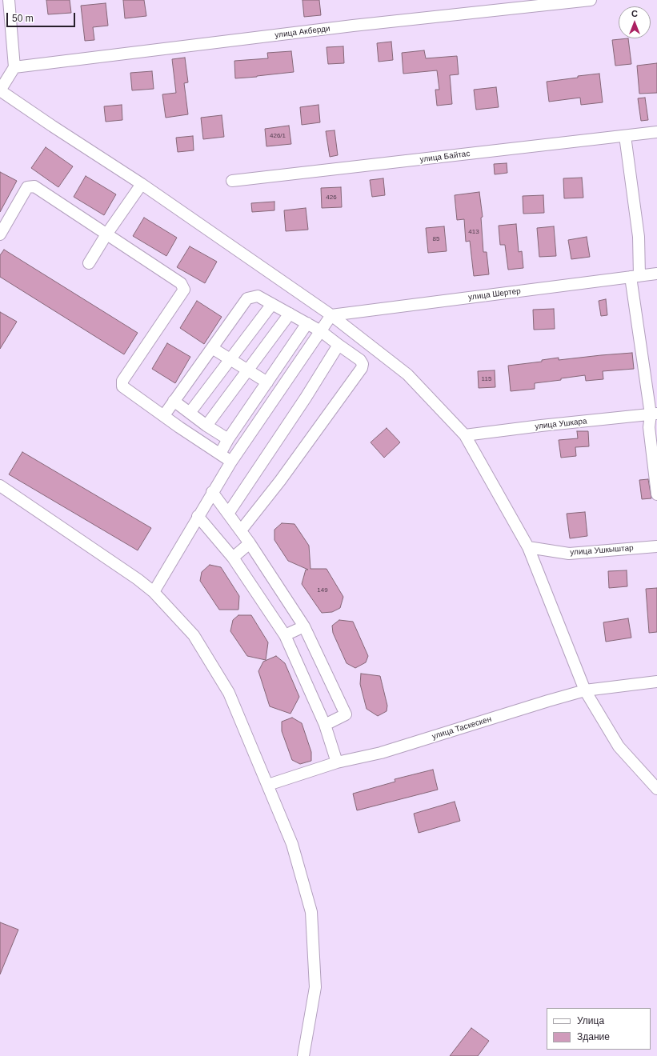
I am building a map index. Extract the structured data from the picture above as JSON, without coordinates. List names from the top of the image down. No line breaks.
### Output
{"streets":{"street":["улица Акберди","улица Байтас","улица Шертер","улица Ушкара","улица Ушкыштар","улица Таскескен"]},"house_numbers":["426/1","426","413","85","115","149"],"legend":["Улица","Здание"],"scale_bar":"50 m","north":"top"}
